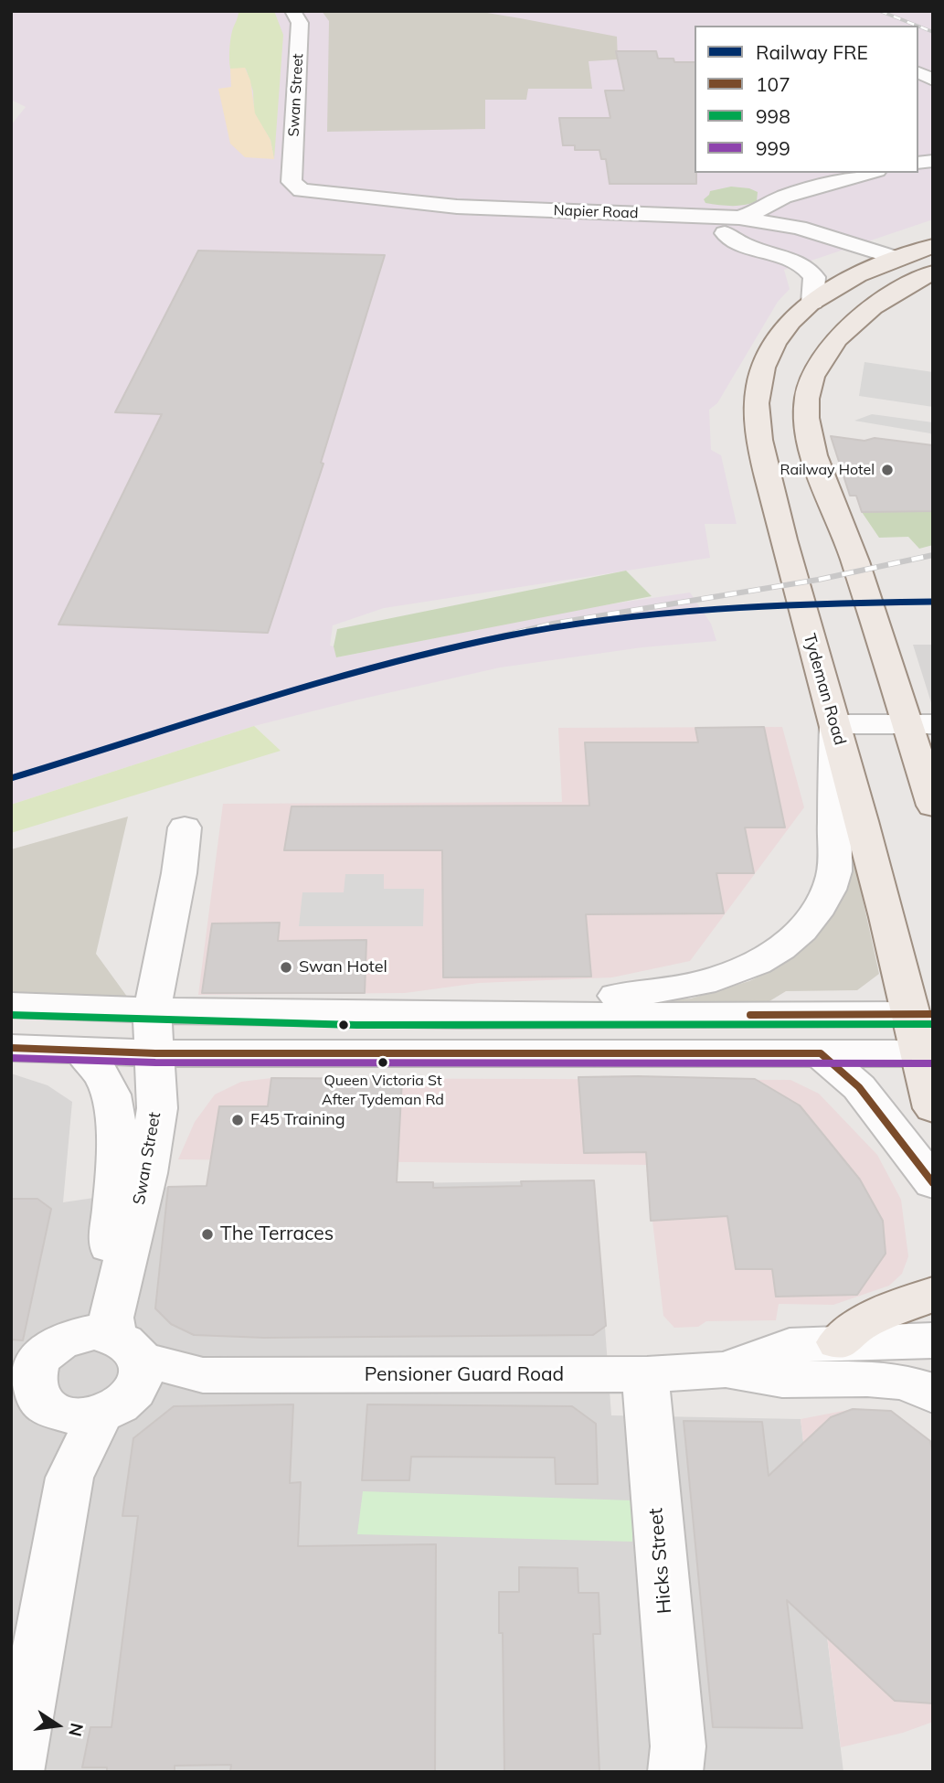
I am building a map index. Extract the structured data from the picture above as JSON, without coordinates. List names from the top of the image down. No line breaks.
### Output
{"streets":{"main road":["Tydeman Road"],"street":["Swan Street","Napier Road","Pensioner Guard Road","Hicks Street"]},"crossings":[["Swan Street","Napier Road"],["Swan Street","Pensioner Guard Road"],["Napier Road","Tydeman Road"],["Pensioner Guard Road","Hicks Street"]],"places":["Railway Hotel","Swan Hotel","Queen Victoria St After Tydeman Rd","F45 Training","The Terraces"],"lines":["rail line FRE","transit line 107","transit line 998","transit line 999"],"legend":["Railway FRE","107","998","999"],"north":"right"}
